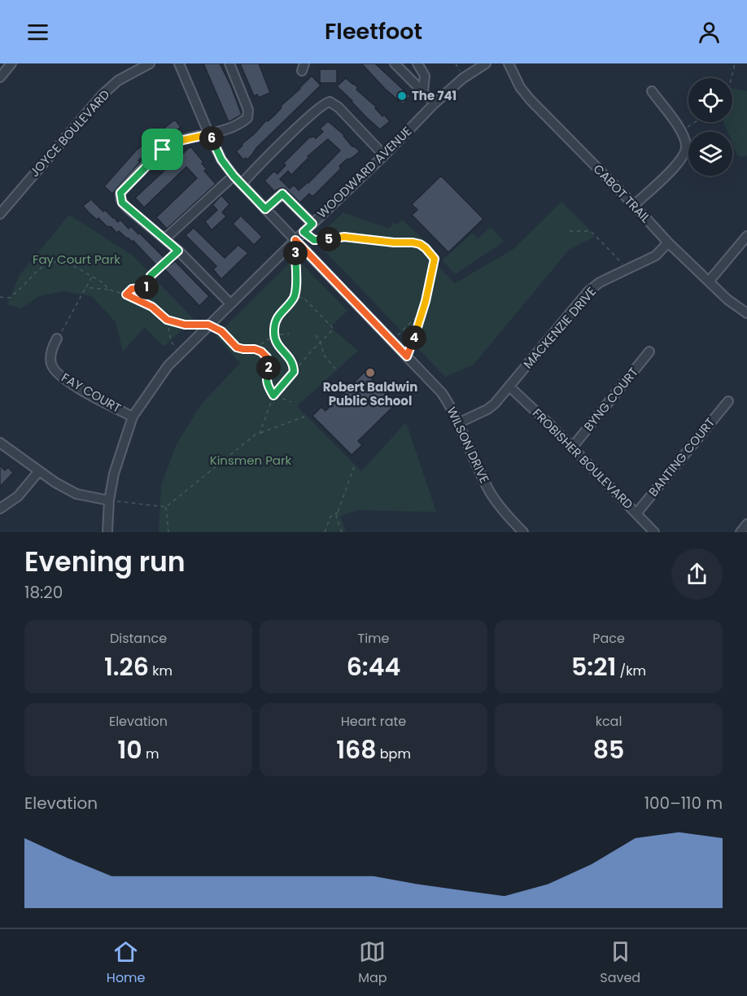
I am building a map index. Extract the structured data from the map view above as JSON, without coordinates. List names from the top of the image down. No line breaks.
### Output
{"streets":{"street":["JOYCE BOULEVARD","WOODWARD AVENUE","CABOT TRAIL","MACKENZIE DRIVE","FAY COURT","BYNG COURT","WILSON DRIVE","BANTING COURT","FROBISHER BOULEVARD"]},"crossings":[["WOODWARD AVENUE","FAY COURT"],["WOODWARD AVENUE","WILSON DRIVE"],["CABOT TRAIL","MACKENZIE DRIVE"],["MACKENZIE DRIVE","WILSON DRIVE"],["MACKENZIE DRIVE","FROBISHER BOULEVARD"],["BYNG COURT","FROBISHER BOULEVARD"],["BANTING COURT","FROBISHER BOULEVARD"]],"parks":["Fay Court Park","Kinsmen Park"],"places":["The 741","Robert Baldwin Public School"],"page":{"header":"Fleetfoot","pins":["6","5","3","1","4","2"],"heading":["Evening run","18:20"],"stats":[["Distance","1.26 km"],["Time","6:44"],["Pace","5:21 /km"],["Elevation","10 m"],["Heart rate","168 bpm"],["kcal","85"]],"chart":["Elevation","100–110 m"],"tabs":["Home","Map","Saved"]}}
